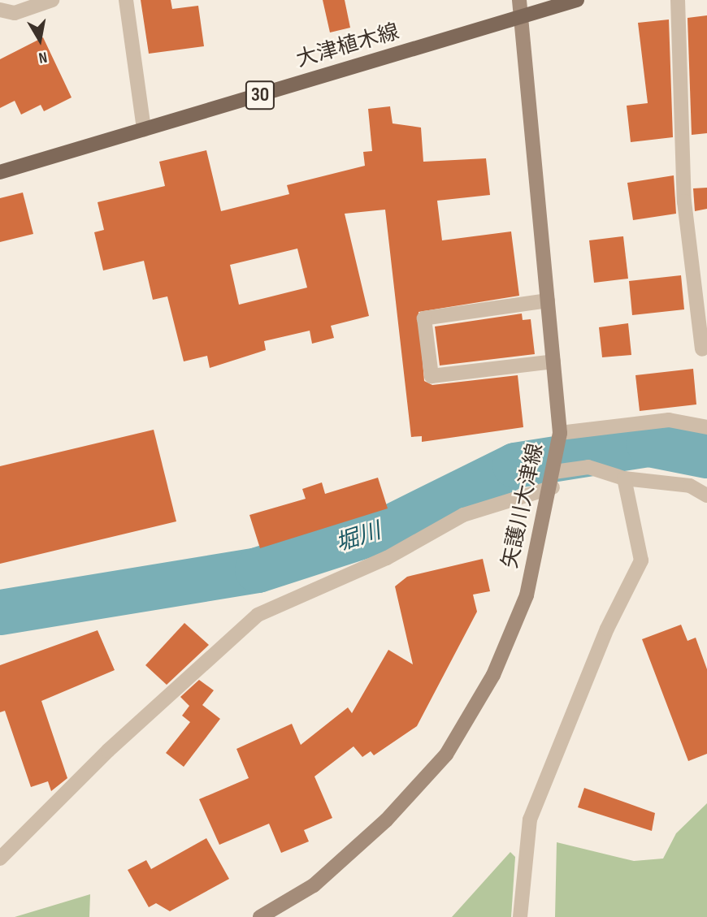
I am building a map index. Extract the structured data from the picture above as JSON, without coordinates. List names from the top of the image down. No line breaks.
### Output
{"streets":{"main road":["大津植木線","30","矢護川大津線"]},"crossings":[["大津植木線","矢護川大津線"]],"water":["堀川"],"north":"bottom"}
